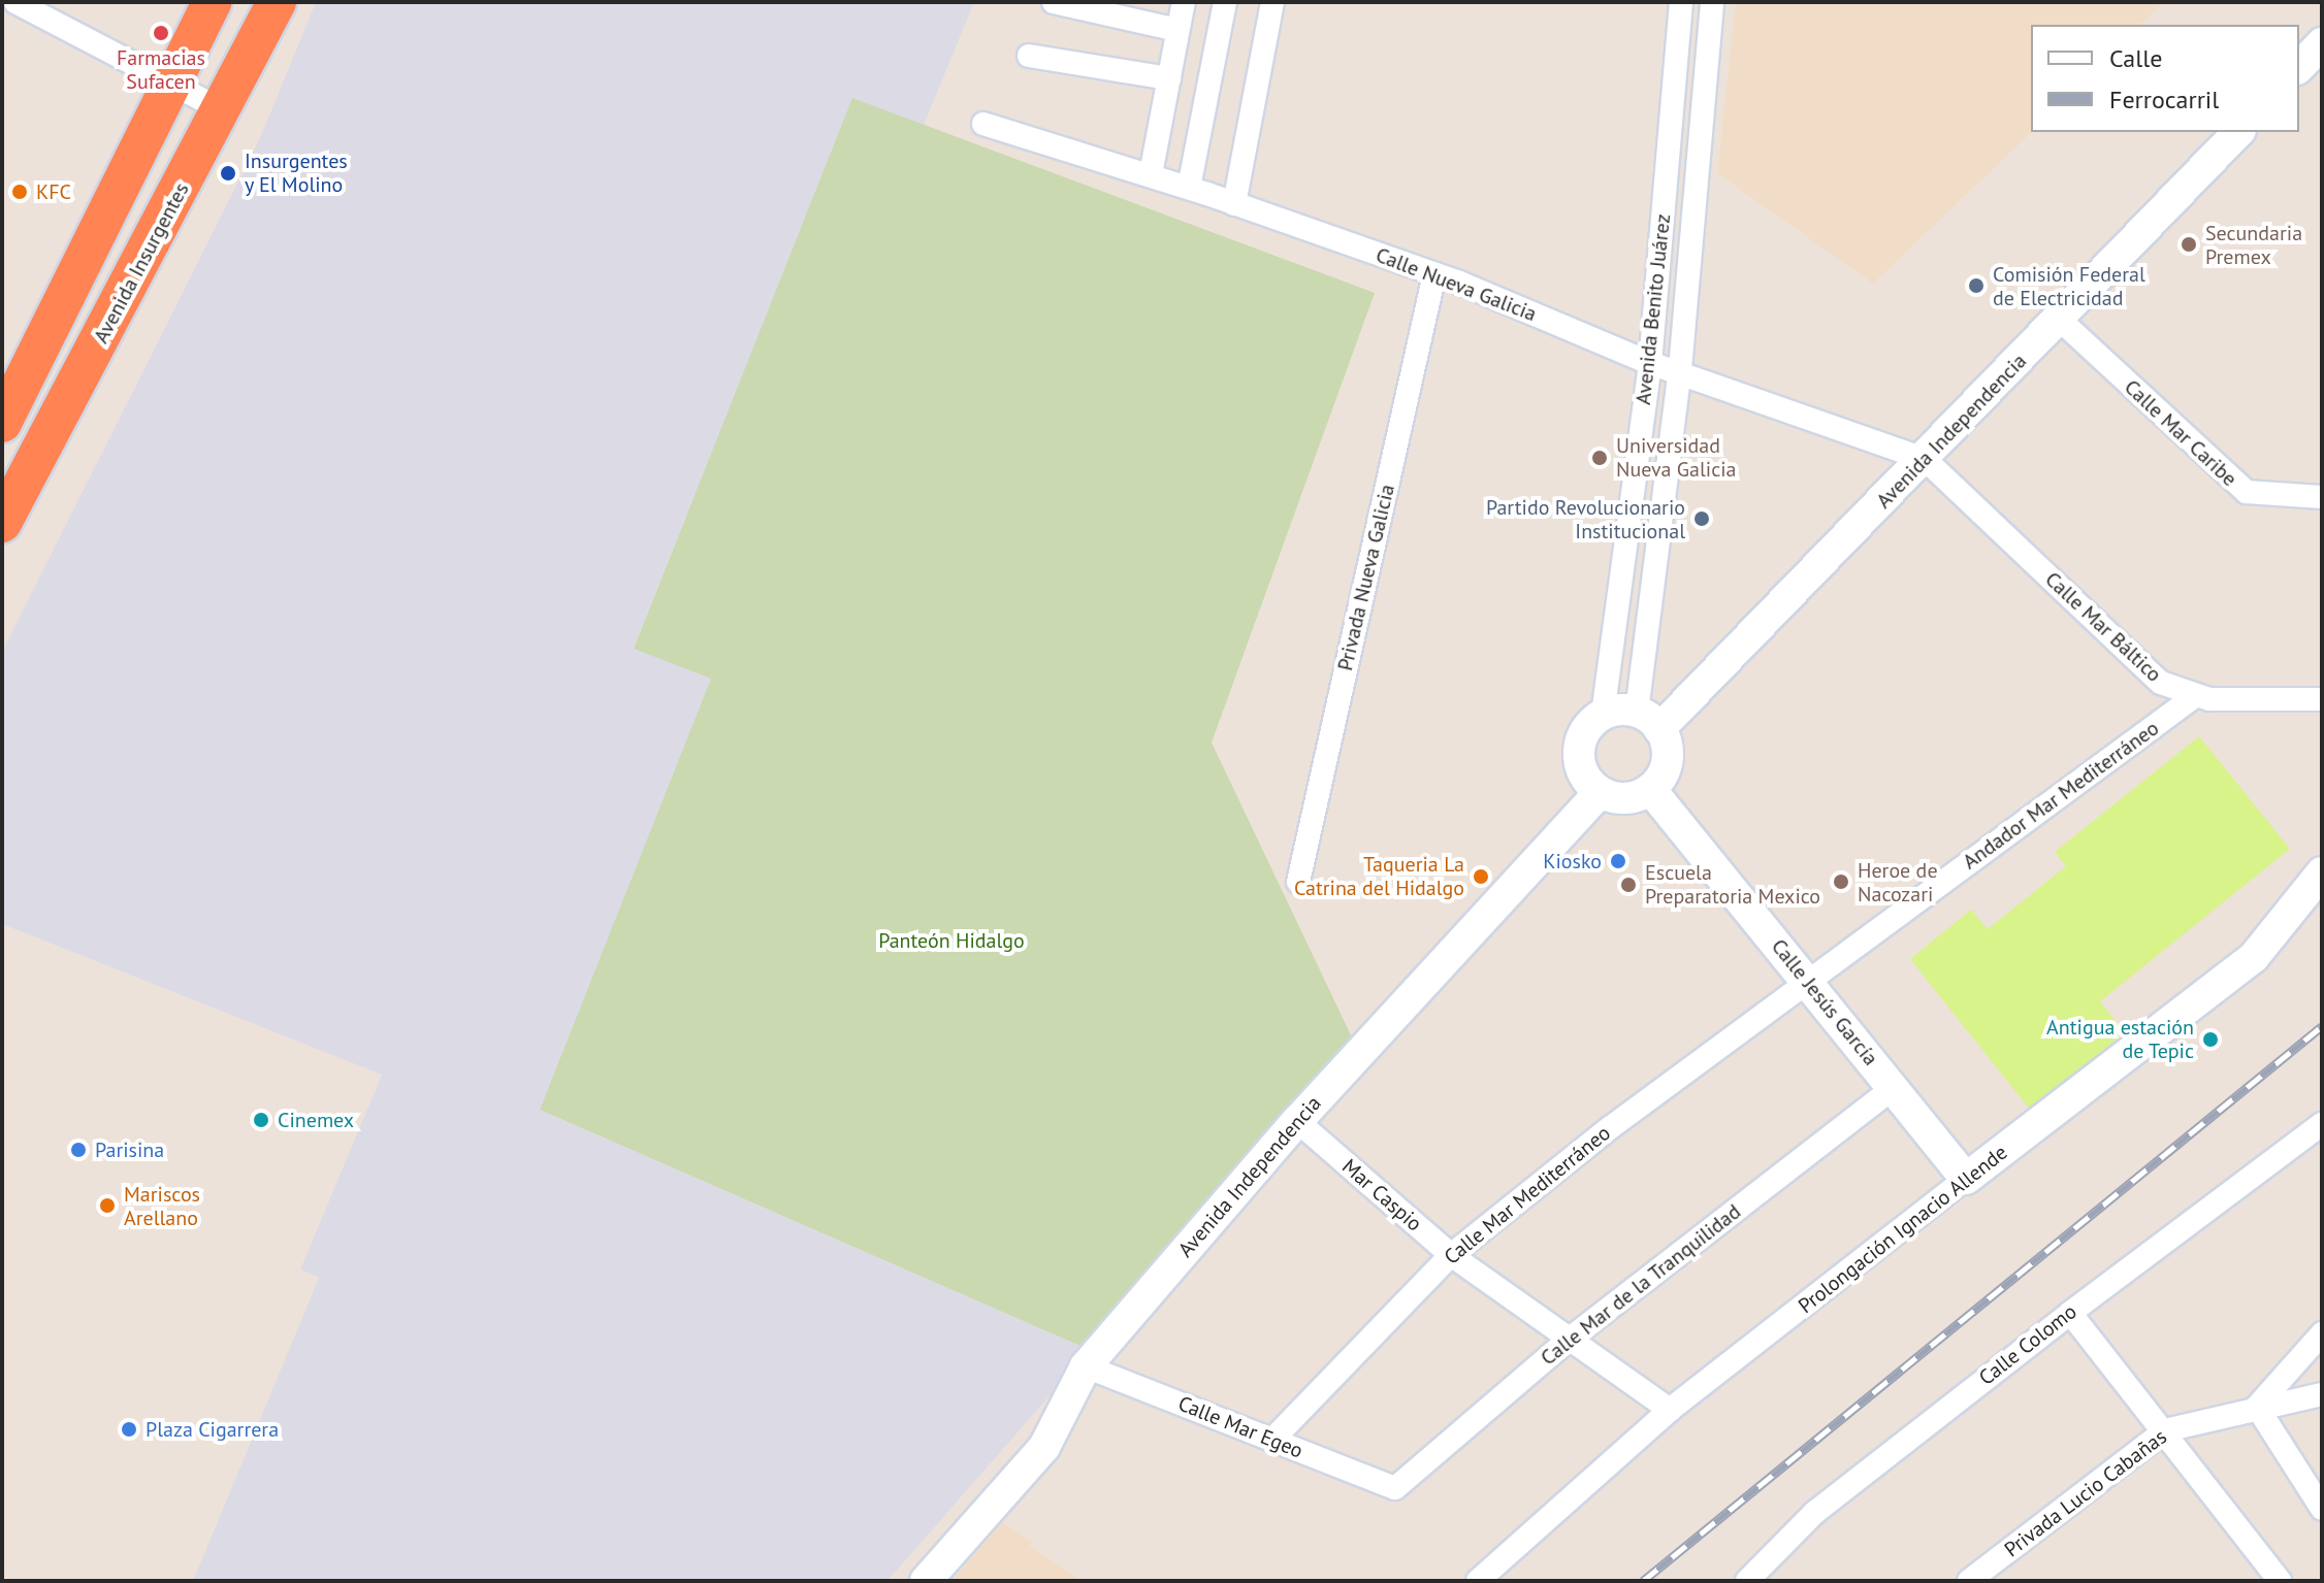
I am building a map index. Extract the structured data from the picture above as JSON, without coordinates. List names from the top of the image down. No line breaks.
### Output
{"streets":{"highway":["Avenida Insurgentes"],"main road":["Avenida Independencia","Calle Jesús García","Prolongación Ignacio Allende"],"street":["Calle Nueva Galicia","Avenida Benito Juárez","Calle Mar Caribe","Privada Nueva Galicia","Calle Mar Báltico","Andador Mar Mediterráneo","Mar Caspio","Calle Mar Mediterráneo","Calle Mar de la Tranquilidad","Calle Colomo","Calle Mar Egeo","Privada Lucio Cabañas"]},"crossings":[["Calle Nueva Galicia","Avenida Benito Juárez"],["Calle Nueva Galicia","Avenida Independencia"],["Calle Nueva Galicia","Privada Nueva Galicia"],["Calle Nueva Galicia","Calle Mar Báltico"],["Avenida Benito Juárez","Avenida Independencia"],["Avenida Benito Juárez","Calle Jesús García"],["Avenida Independencia","Calle Mar Caribe"],["Avenida Independencia","Calle Mar Báltico"],["Avenida Independencia","Calle Jesús García"],["Avenida Independencia","Mar Caspio"],["Avenida Independencia","Calle Mar Egeo"],["Calle Mar Báltico","Andador Mar Mediterráneo"],["Andador Mar Mediterráneo","Calle Jesús García"],["Andador Mar Mediterráneo","Calle Mar Mediterráneo"],["Calle Jesús García","Calle Mar Mediterráneo"],["Calle Jesús García","Prolongación Ignacio Allende"],["Calle Jesús García","Calle Mar de la Tranquilidad"],["Mar Caspio","Calle Mar Mediterráneo"],["Mar Caspio","Prolongación Ignacio Allende"],["Mar Caspio","Calle Mar de la Tranquilidad"],["Calle Mar Mediterráneo","Calle Mar Egeo"],["Calle Mar de la Tranquilidad","Calle Mar Egeo"]],"parks":["Panteón Hidalgo"],"places":["Farmacias Sufacen","Insurgentes y El Molino","KFC","Secundaria Premex","Comisión Federal de Electricidad","Universidad Nueva Galicia","Partido Revolucionario Institucional","Kiosko","Taqueria La Catrina del Hidalgo","Heroe de Nacozari","Escuela Preparatoria Mexico","Antigua estación de Tepic","Cinemex","Parisina","Mariscos Arellano","Plaza Cigarrera"],"legend":["Calle","Ferrocarril"]}
